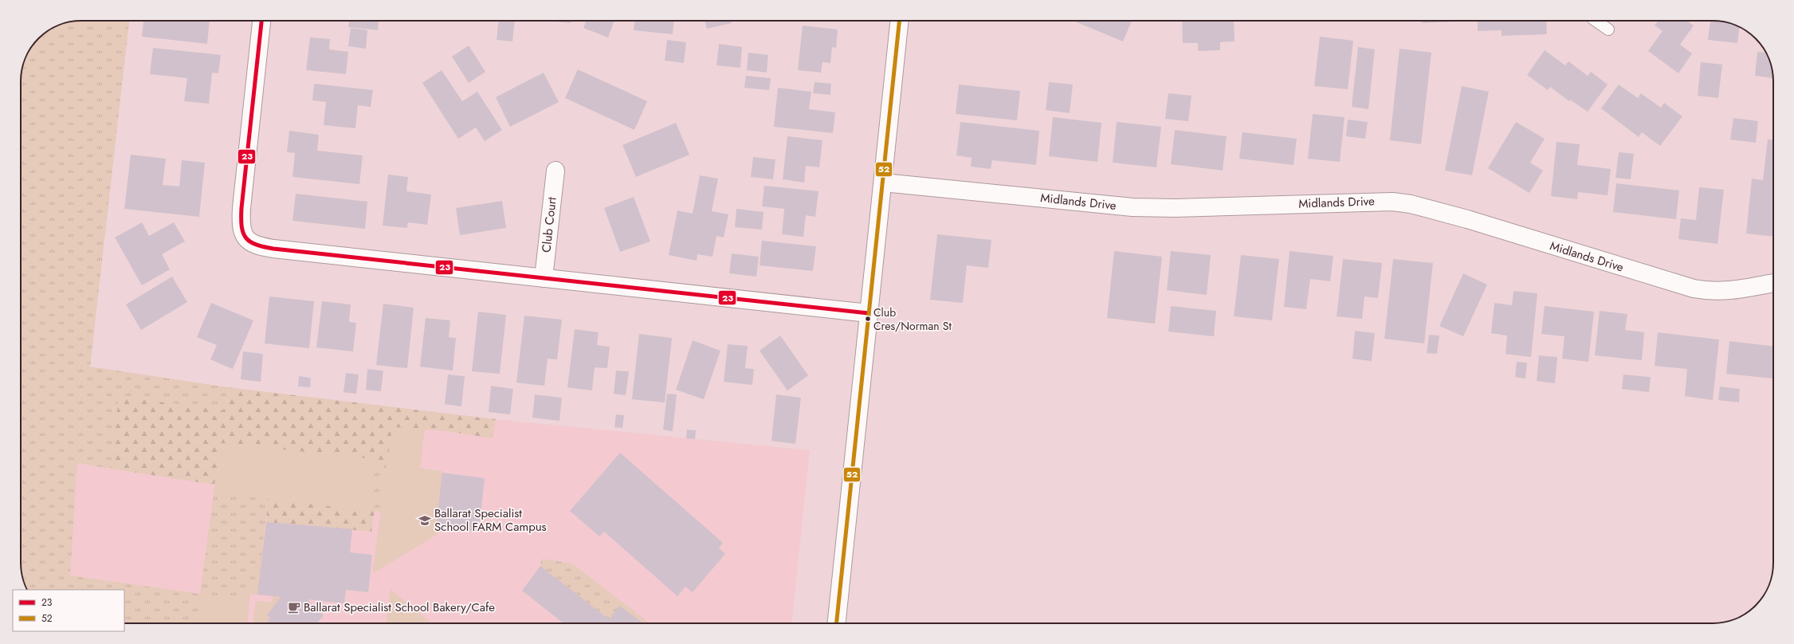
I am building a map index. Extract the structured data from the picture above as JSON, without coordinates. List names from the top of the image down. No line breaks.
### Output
{"streets":{"street":["Midlands Drive","Club Court"]},"places":{"other":["Club Cres/Norman St"],"school or university":["Ballarat Specialist School FARM Campus"],"cafe":["Ballarat Specialist School Bakery/Cafe"]},"lines":["transit line 23","transit line 52"],"legend":["23","52"]}
